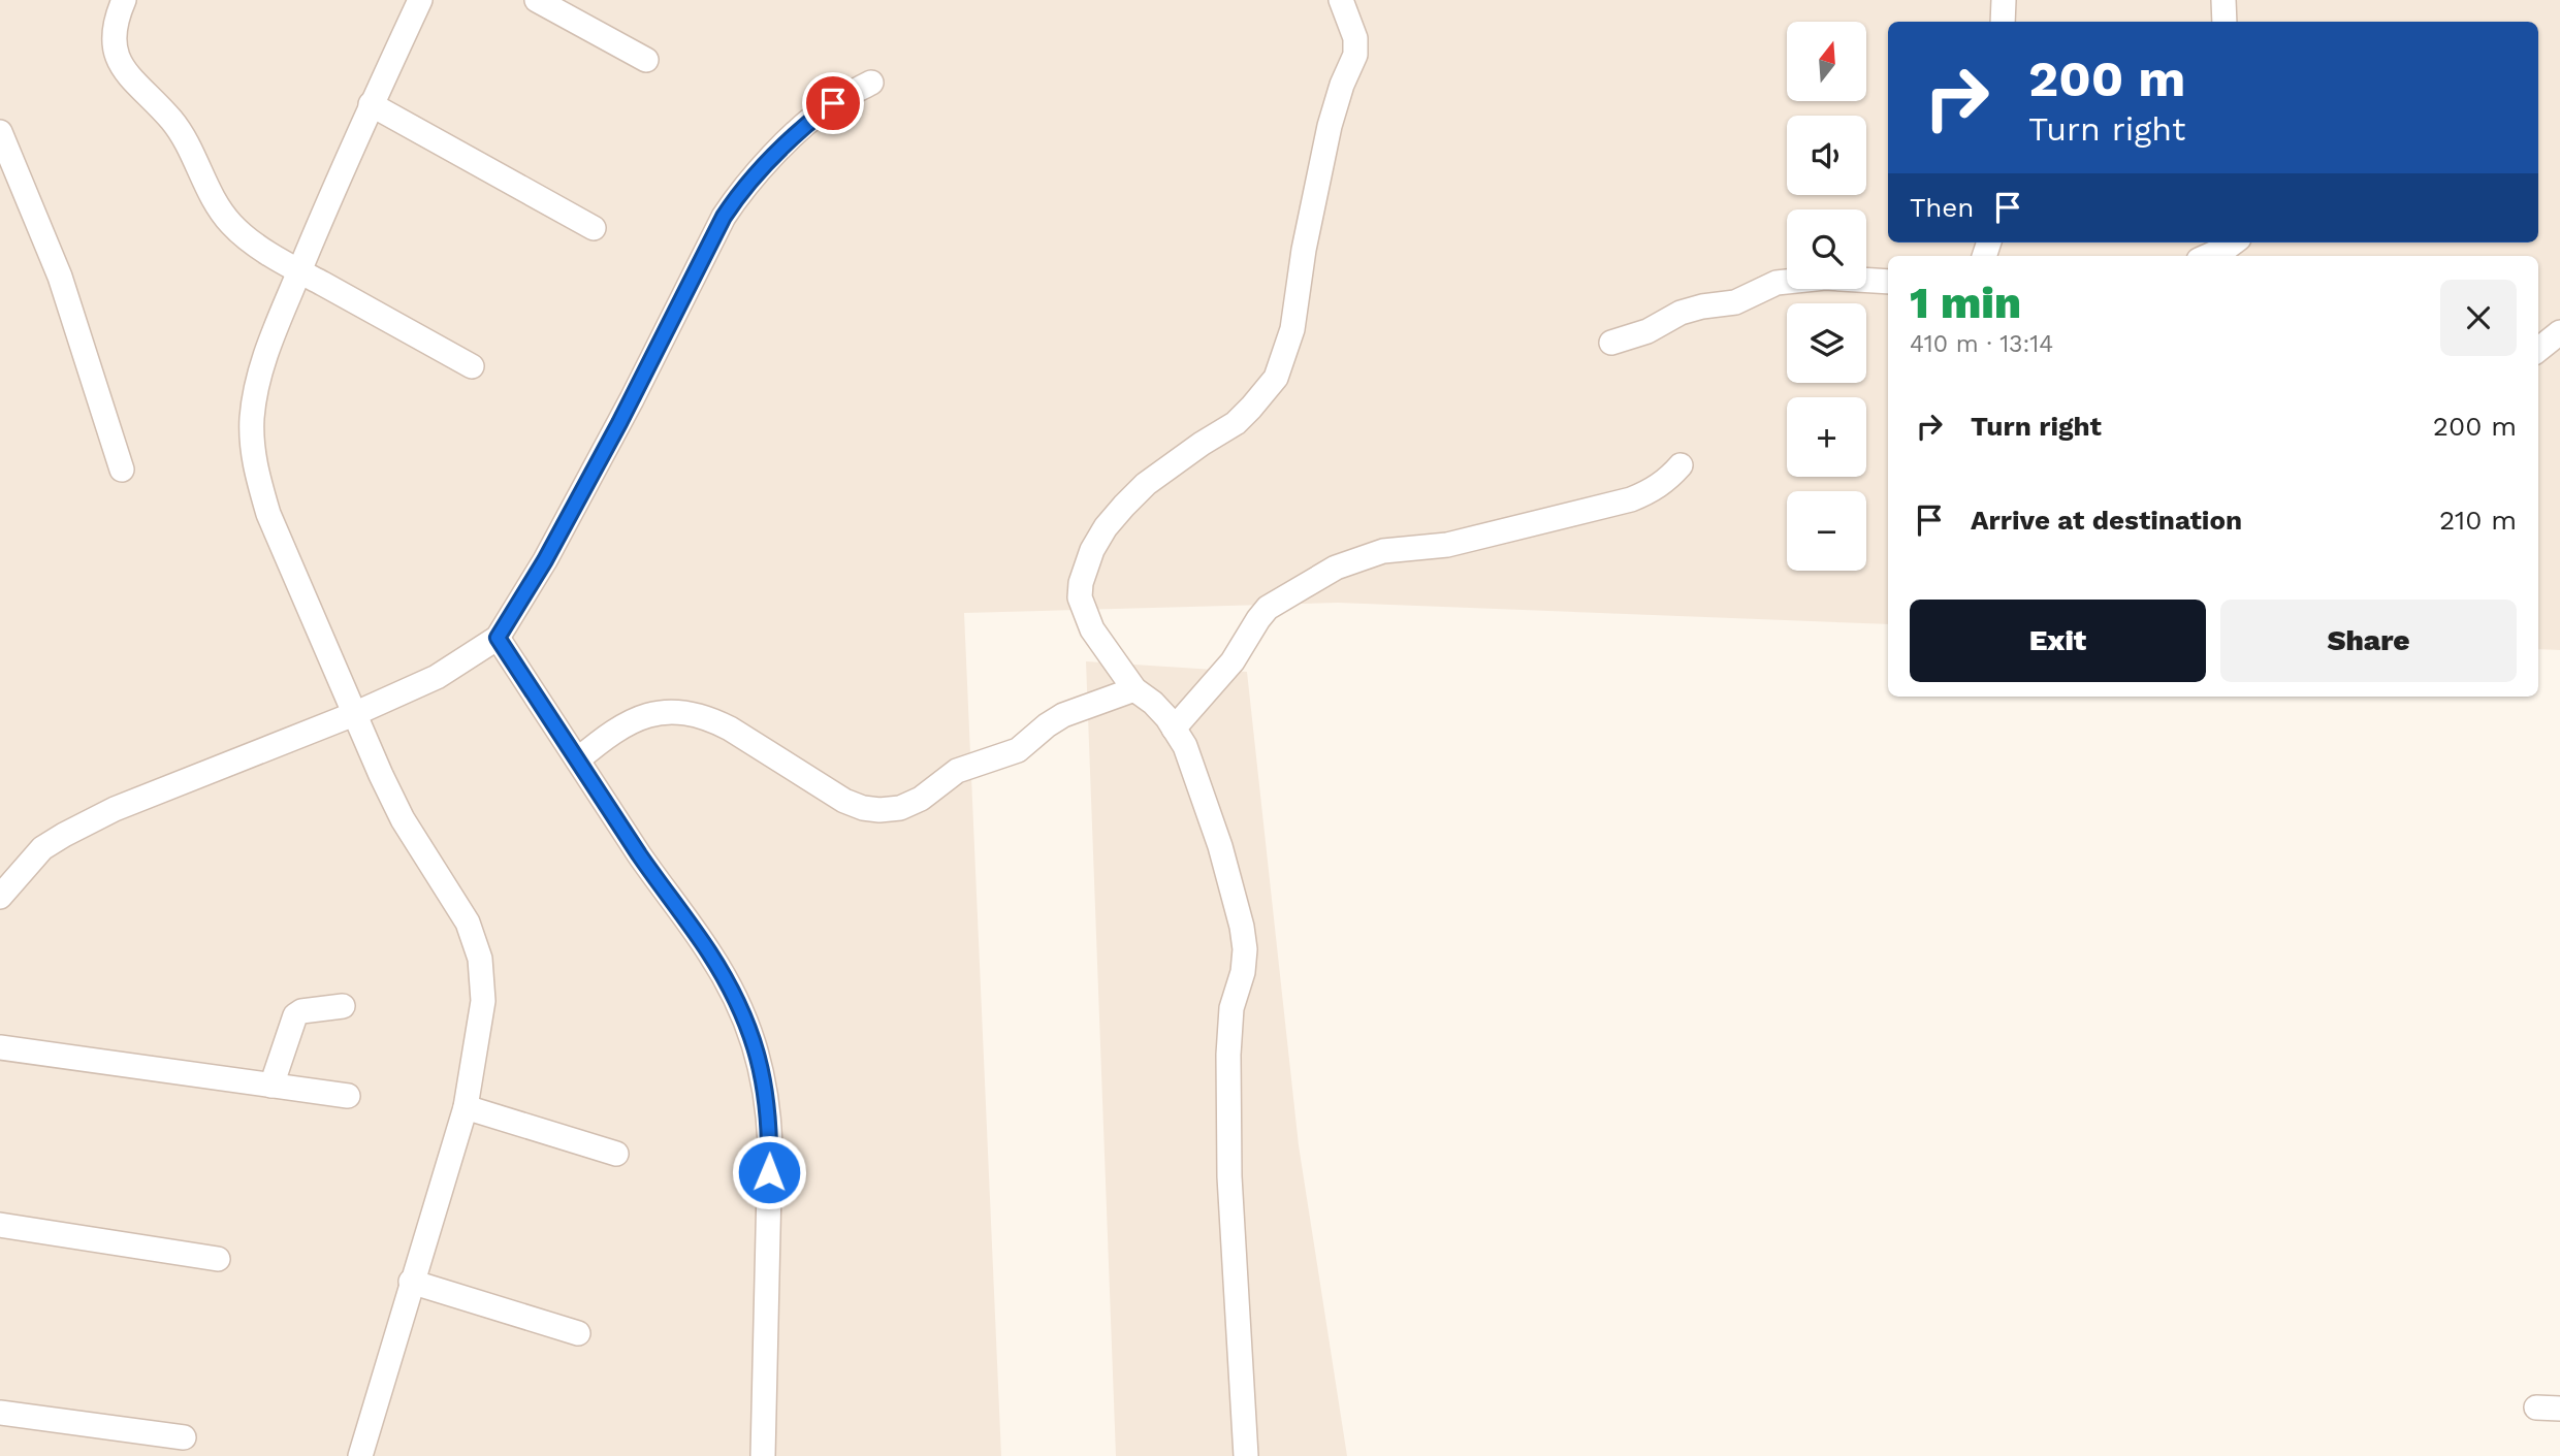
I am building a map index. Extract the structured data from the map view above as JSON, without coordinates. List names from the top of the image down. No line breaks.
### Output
{"north":"top","page":{"map_buttons":["+","−"],"turn":["200 m","Turn right"],"then":"Then","heading":["1 min","410 m · 13:14"],"list":[{"name":"Turn right","value":"200 m"},{"name":"Arrive at destination","value":"210 m"}],"buttons":["Exit","Share"]}}
